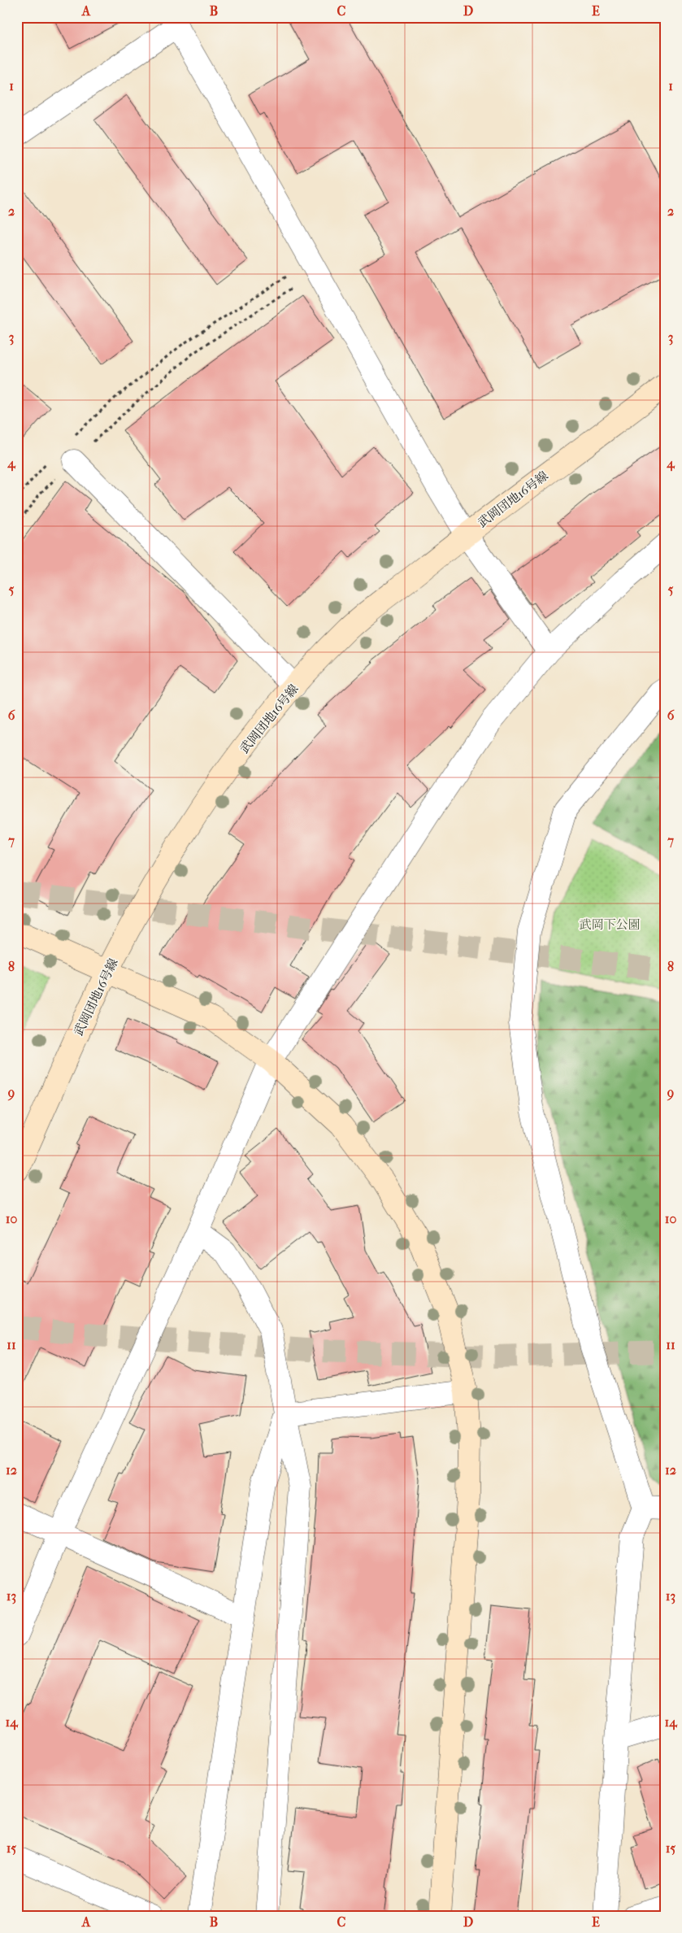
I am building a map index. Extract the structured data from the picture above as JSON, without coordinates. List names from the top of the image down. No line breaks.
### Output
{"streets":{"street":["武岡団地16号線"]},"parks":["武岡下公園"],"grid":{"columns":["A","B","C","D","E"],"rows":["1","2","3","4","5","6","7","8","9","10","11","12","13","14","15"]}}
